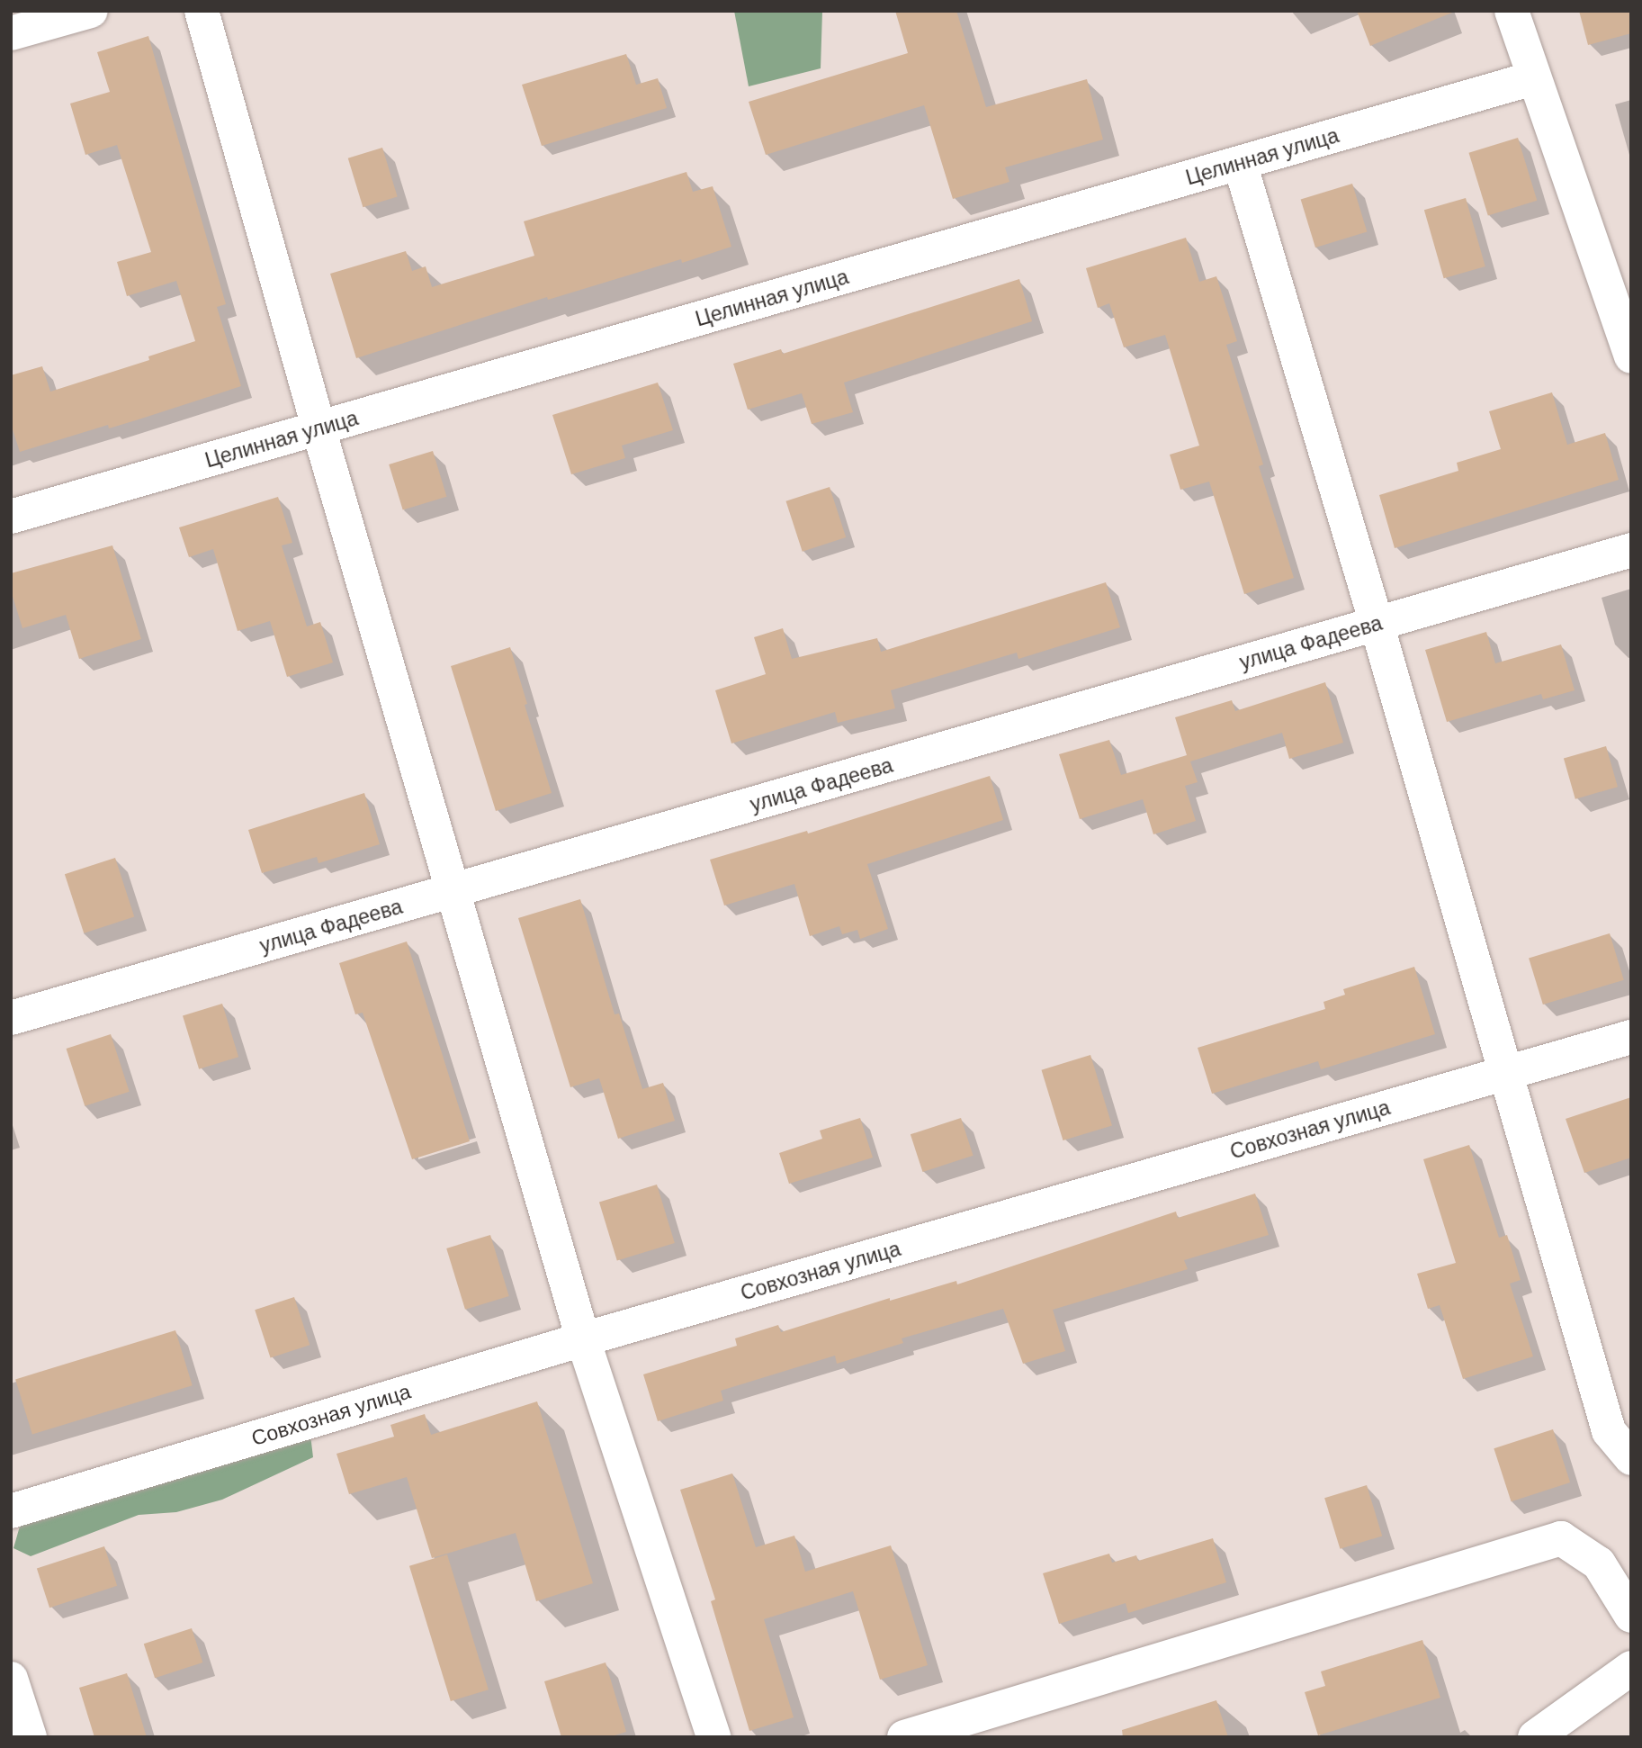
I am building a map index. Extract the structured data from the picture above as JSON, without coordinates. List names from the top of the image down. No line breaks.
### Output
{"streets":{"street":["Целинная улица","улица Фадеева","Совхозная улица"]}}
